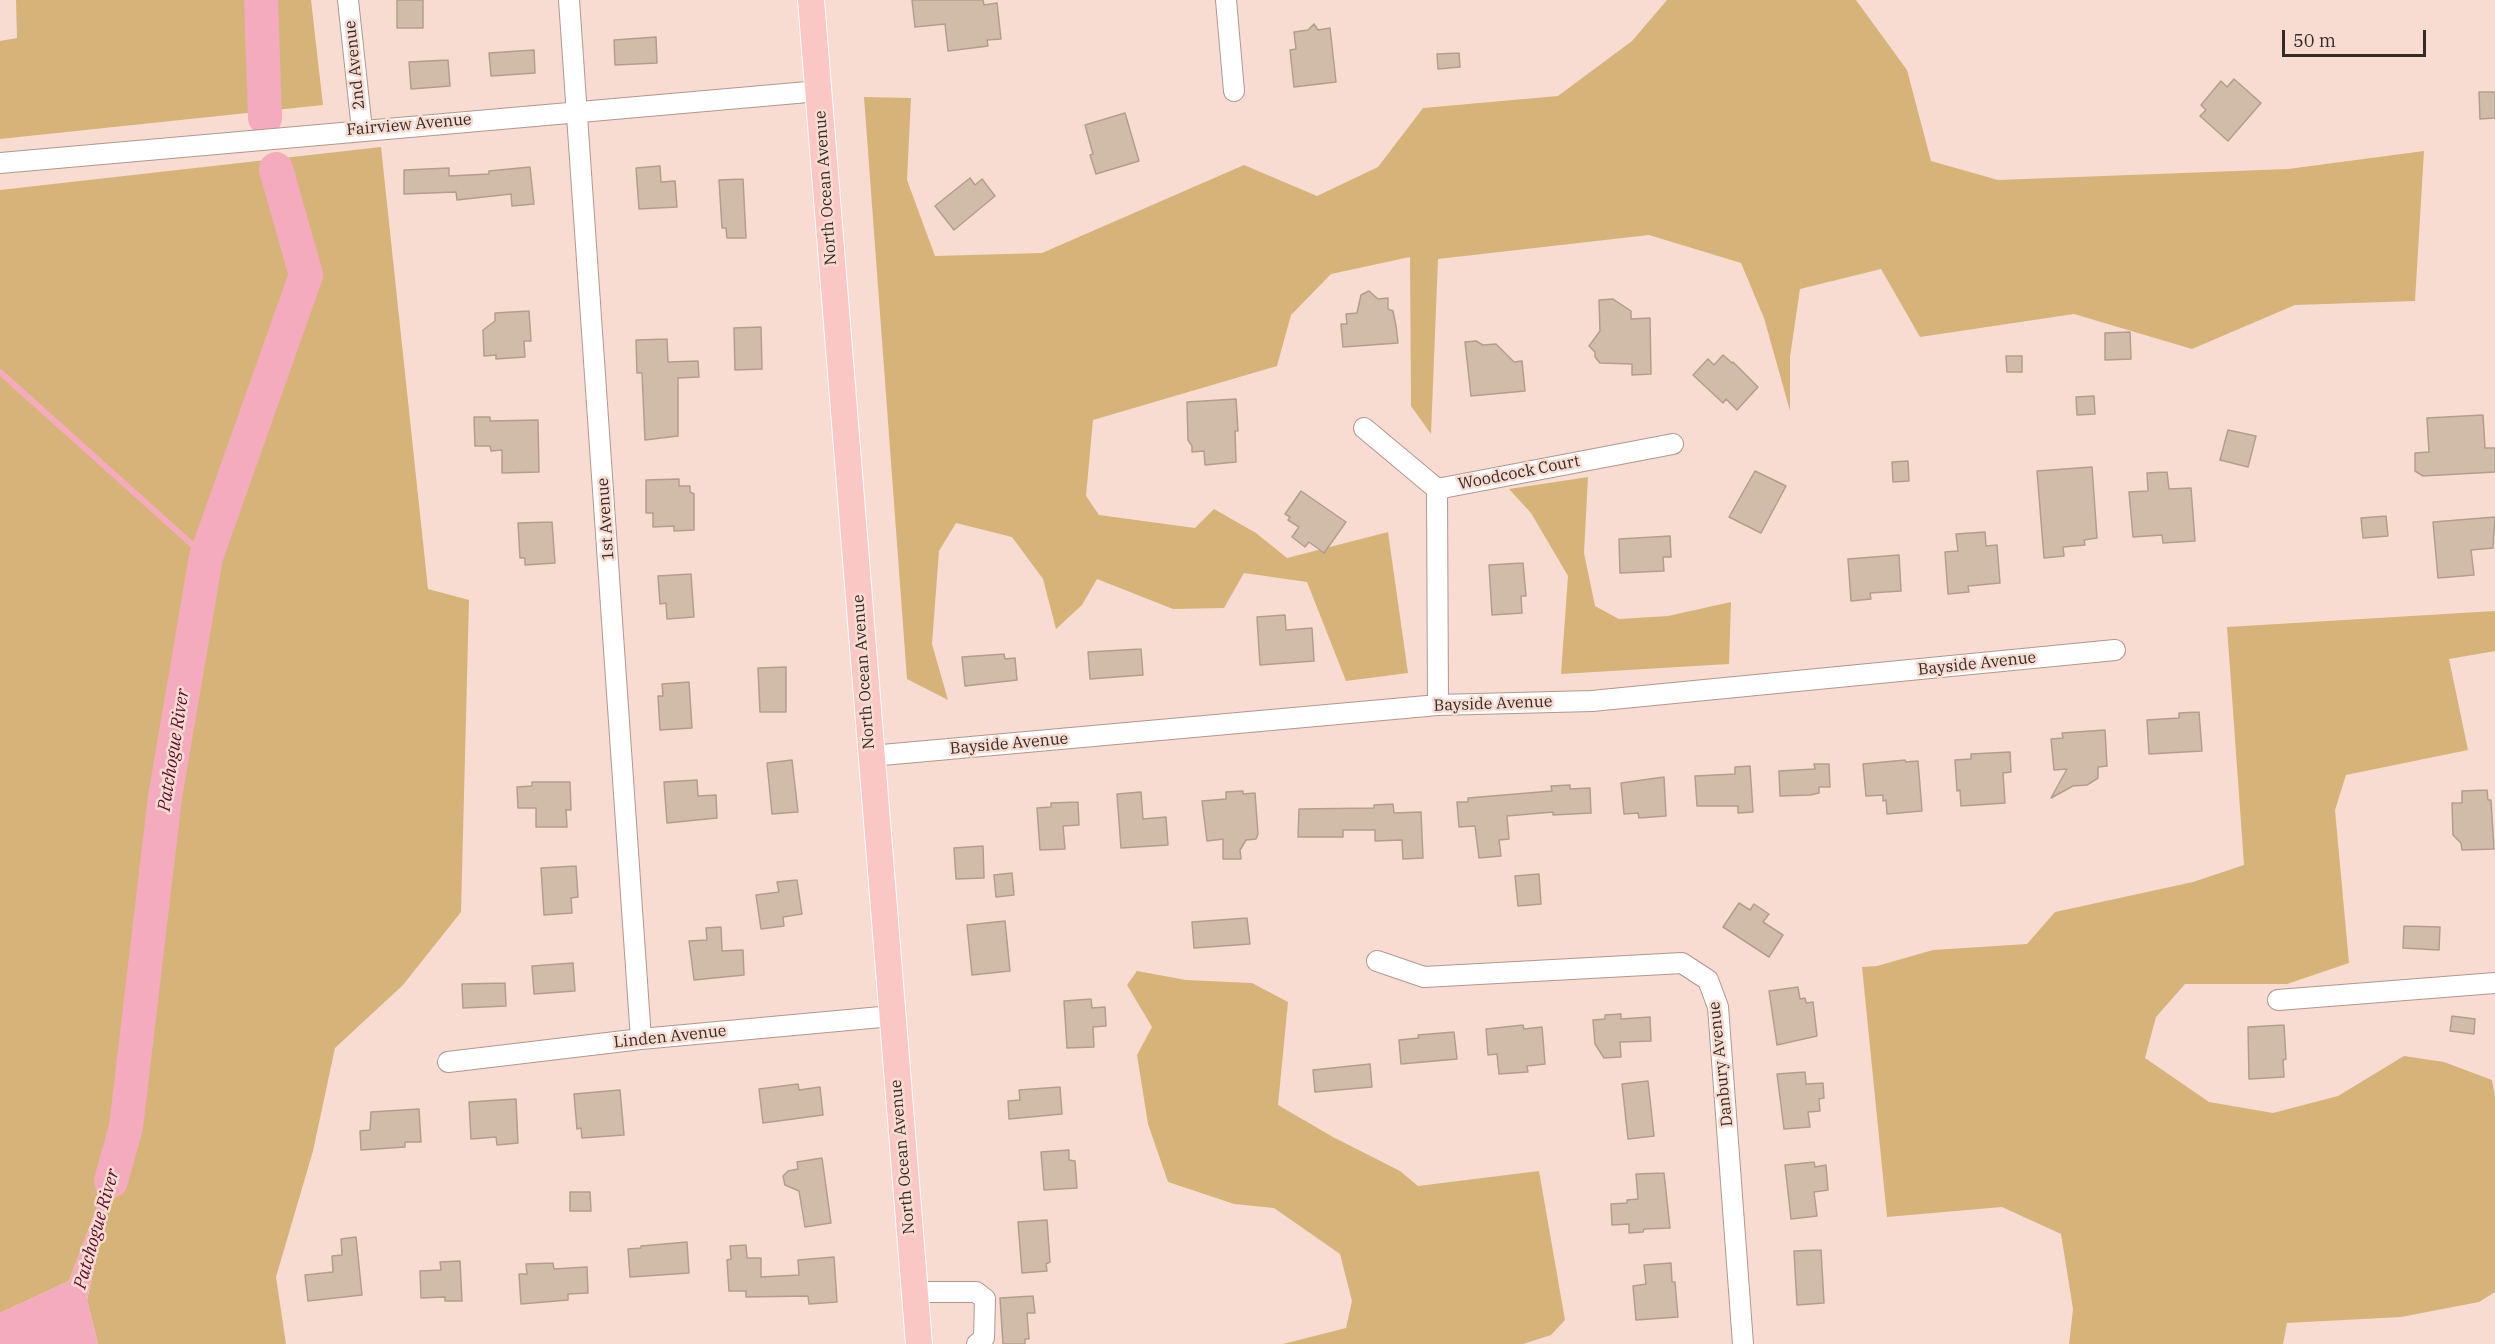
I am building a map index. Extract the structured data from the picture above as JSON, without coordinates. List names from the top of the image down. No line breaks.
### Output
{"streets":{"main road":["North Ocean Avenue"],"street":["2nd Avenue","Fairview Avenue","Woodcock Court","1st Avenue","Bayside Avenue","Linden Avenue","Danbury Avenue"]},"crossings":[["2nd Avenue","Fairview Avenue"],["Fairview Avenue","North Ocean Avenue"],["Fairview Avenue","1st Avenue"],["North Ocean Avenue","Bayside Avenue"],["North Ocean Avenue","Linden Avenue"],["Woodcock Court","Bayside Avenue"],["1st Avenue","Linden Avenue"]],"water":["Patchogue River"],"scale_bar":"50 m"}
